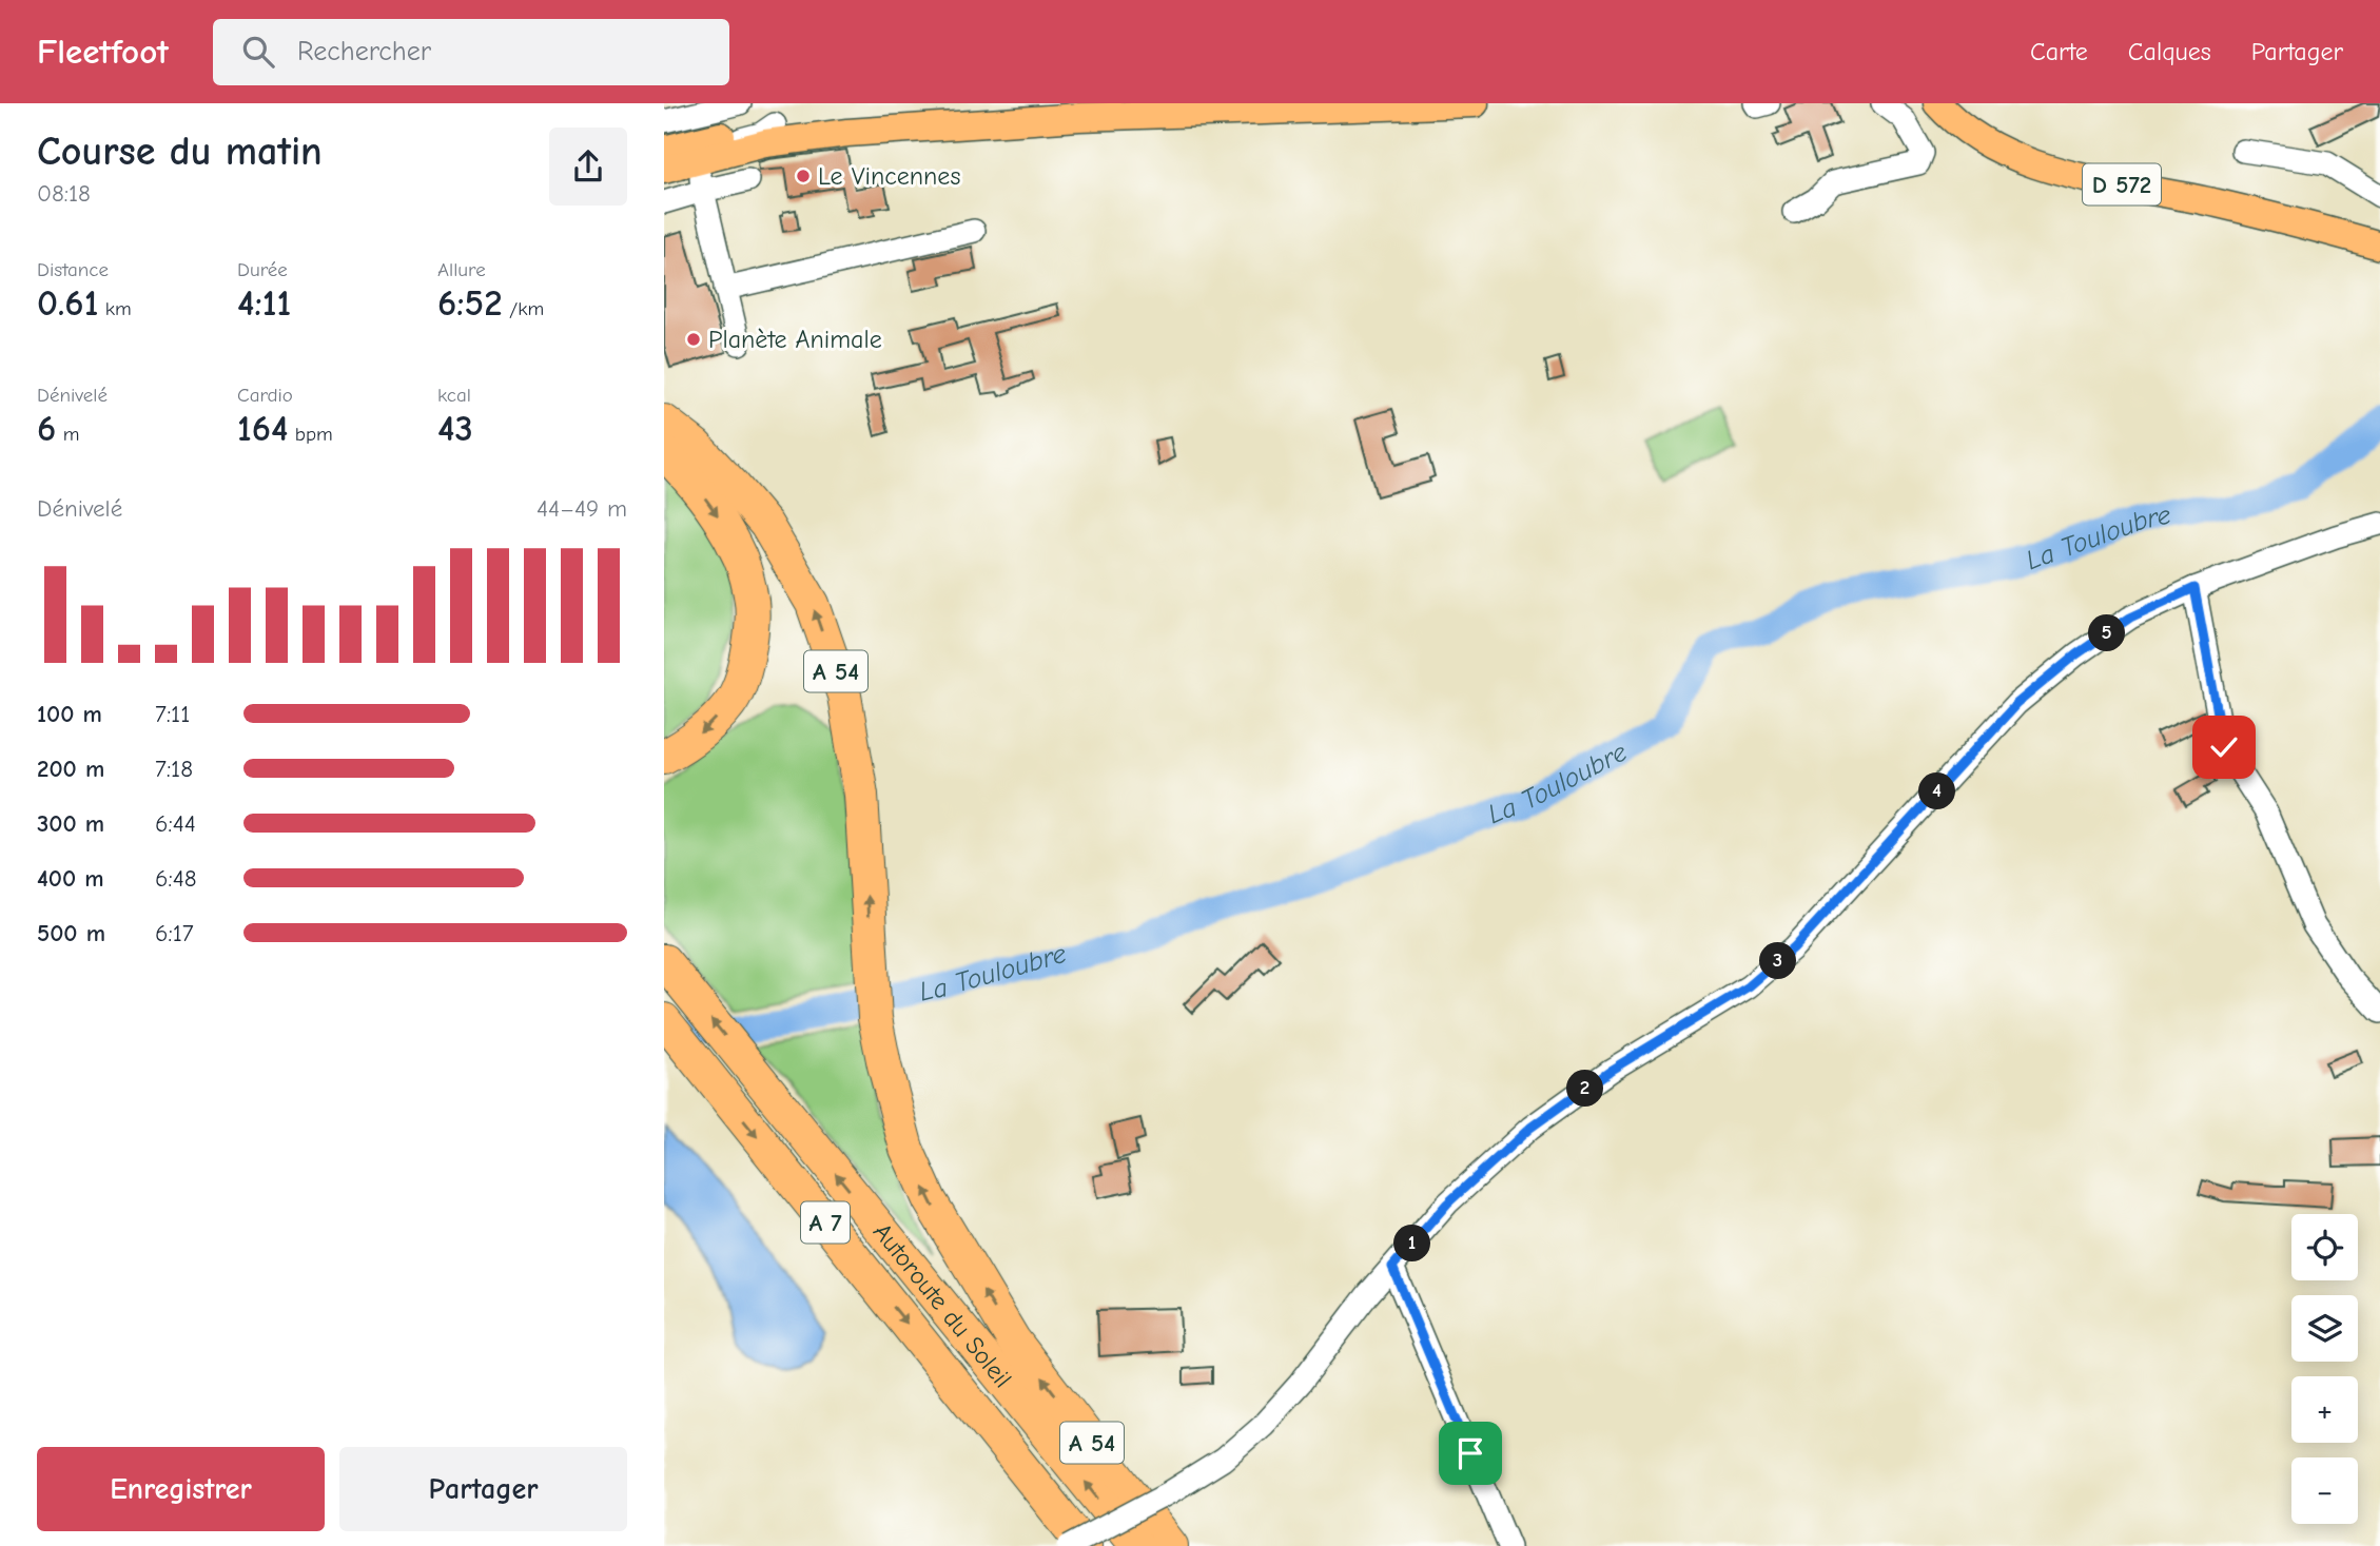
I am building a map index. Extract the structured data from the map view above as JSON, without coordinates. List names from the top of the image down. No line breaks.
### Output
{"streets":{"highway":["A 54","A 7","Autoroute du Soleil"],"main road":["D 572"]},"water":["La Touloubre"],"places":["Le Vincennes","Planète Animale"],"page":{"header":"Fleetfoot","search":"Rechercher","nav":["Carte","Calques","Partager"],"heading":["Course du matin","08:18"],"stats":[["Distance","0.61 km"],["Durée","4:11"],["Allure","6:52 /km"],["Dénivelé","6 m"],["Cardio","164 bpm"],["kcal","43"]],"chart":["Dénivelé","44–49 m"],"pins":["5","4","3","2","1"],"list":[{"name":"100 m","note":"7:11"},{"name":"200 m","note":"7:18"},{"name":"300 m","note":"6:44"},{"name":"400 m","note":"6:48"},{"name":"500 m","note":"6:17"}],"map_buttons":["+","−"],"buttons":["Enregistrer","Partager"]}}
